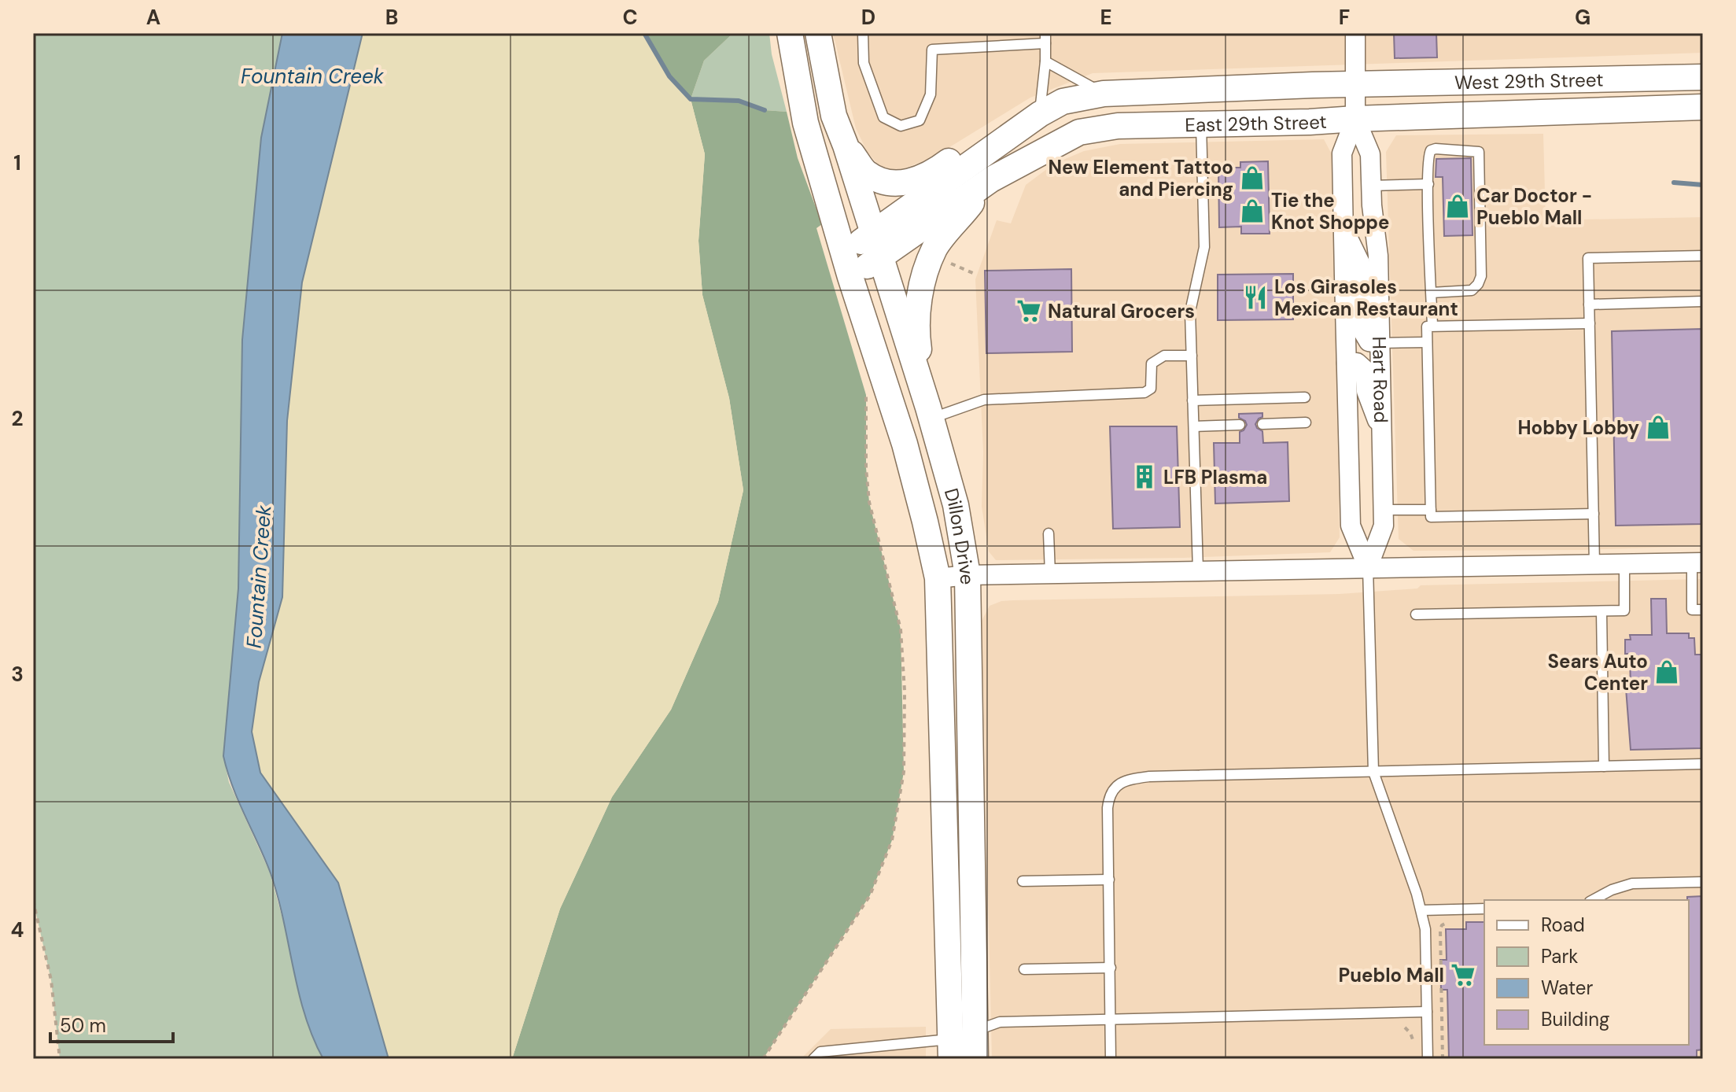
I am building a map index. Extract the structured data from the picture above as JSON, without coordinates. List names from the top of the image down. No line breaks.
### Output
{"streets":{"main road":["West 29th Street","East 29th Street","Dillon Drive"],"street":["Hart Road"]},"crossings":[["West 29th Street","East 29th Street"],["West 29th Street","Hart Road"],["East 29th Street","Hart Road"],["East 29th Street","Dillon Drive"]],"water":["Fountain Creek"],"places":{"shop":["New Element Tattoo and Piercing","Car Doctor - Pueblo Mall","Tie the Knot Shoppe","Hobby Lobby","Sears Auto Center"],"restaurant":["Los Girasoles Mexican Restaurant"],"supermarket":["Natural Grocers","Pueblo Mall"],"building":["LFB Plasma"]},"legend":["Road","Park","Water","Building"],"scale_bar":"50 m","grid":{"columns":["A","B","C","D","E","F","G"],"rows":["1","2","3","4"]}}
